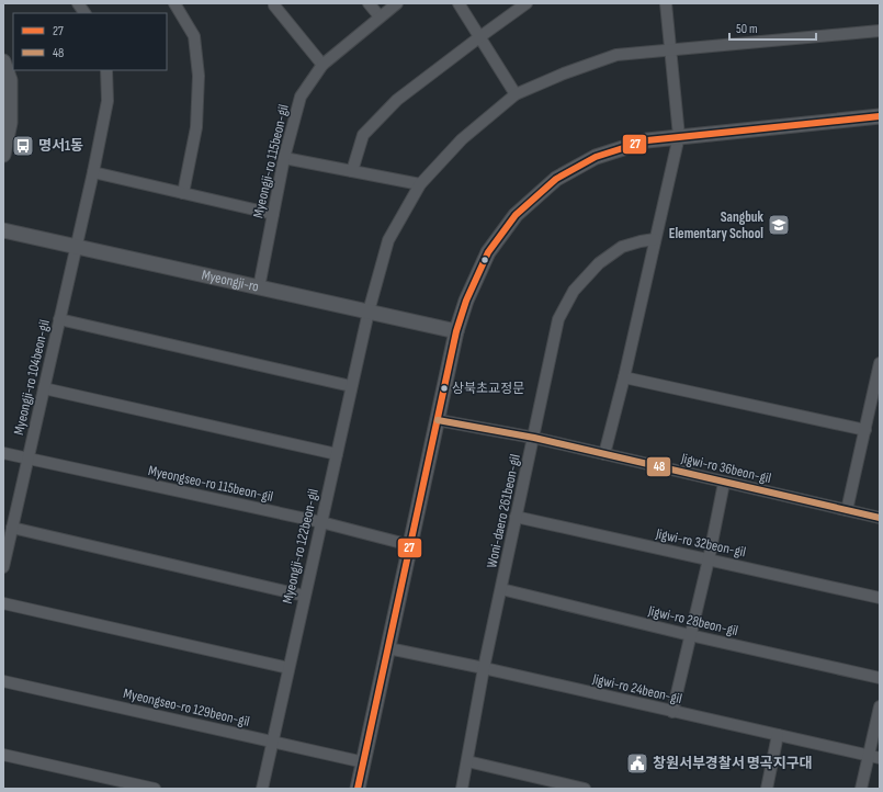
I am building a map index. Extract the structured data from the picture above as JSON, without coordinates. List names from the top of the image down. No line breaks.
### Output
{"streets":{"street":["Myeongji-ro 115beon-gil","Myeongji-ro","Myeongji-ro 104beon-gil","Jigwi-ro 36beon-gil","Myeongseo-ro 115beon-gil","Woni-daero 261beon-gil","Jigwi-ro 32beon-gil","Myeongji-ro 122beon-gil","Jigwi-ro 28beon-gil","Jigwi-ro 24beon-gil","Myeongseo-ro 129beon-gil"]},"crossings":[["Myeongji-ro 115beon-gil","Myeongji-ro"],["Myeongji-ro","Myeongji-ro 104beon-gil"],["Myeongji-ro","Myeongji-ro 122beon-gil"],["Myeongji-ro 104beon-gil","Myeongseo-ro 115beon-gil"],["Jigwi-ro 36beon-gil","Woni-daero 261beon-gil"],["Myeongseo-ro 115beon-gil","Myeongji-ro 122beon-gil"],["Woni-daero 261beon-gil","Jigwi-ro 32beon-gil"],["Woni-daero 261beon-gil","Jigwi-ro 28beon-gil"],["Woni-daero 261beon-gil","Jigwi-ro 24beon-gil"],["Myeongji-ro 122beon-gil","Myeongseo-ro 129beon-gil"]],"places":{"bus stop":["명서1동"],"school or university":["Sangbuk Elementary School"],"other":["상북초교정문"],"public building":["창원서부경찰서 명곡지구대"]},"lines":["transit line 27","transit line 48"],"legend":["27","48"],"scale_bar":"50 m"}
